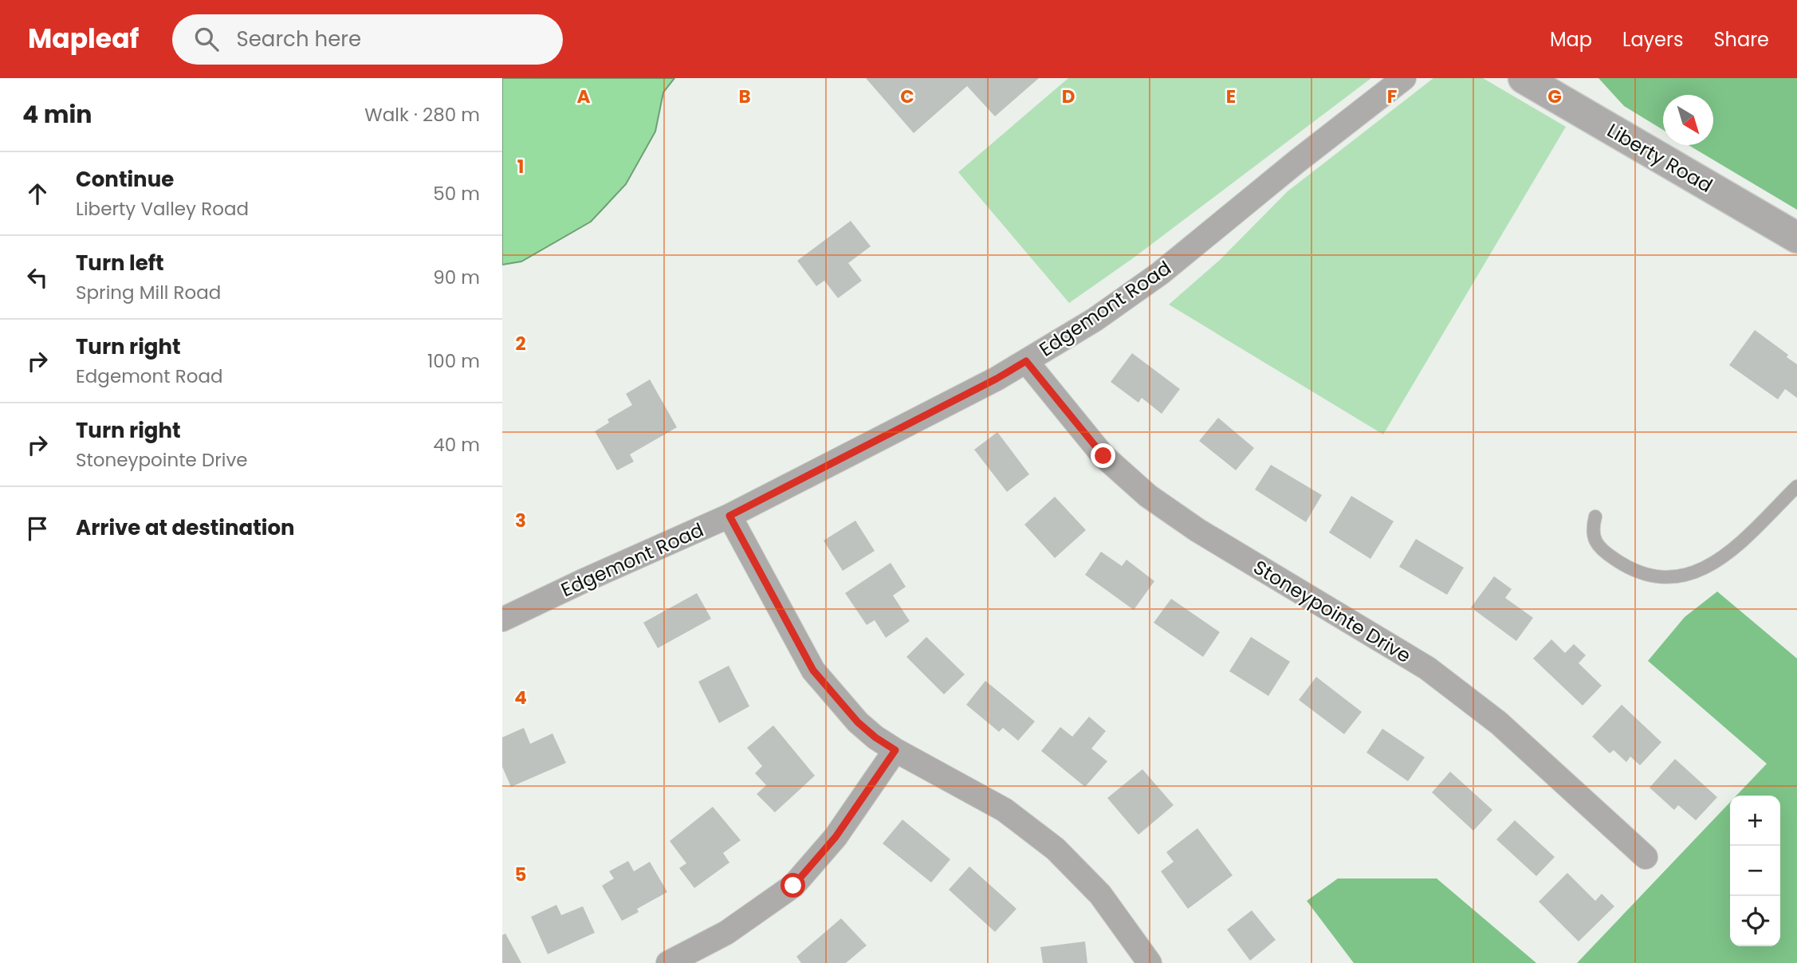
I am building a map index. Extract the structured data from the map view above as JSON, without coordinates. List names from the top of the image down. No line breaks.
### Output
{"streets":{"street":["Liberty Road","Edgemont Road","Stoneypointe Drive"]},"crossings":[["Edgemont Road","Stoneypointe Drive"]],"north":"bottom right","page":{"header":"Mapleaf","search":"Search here","nav":["Map","Layers","Share"],"heading":["4 min","Walk · 280 m"],"list":[["Continue","Liberty Valley Road","50 m"],["Turn left","Spring Mill Road","90 m"],["Turn right","Edgemont Road","100 m"],["Turn right","Stoneypointe Drive","40 m"],"Arrive at destination"],"map_buttons":["+","−"]},"grid":{"columns":["A","B","C","D","E","F","G"],"rows":["1","2","3","4","5"]}}
